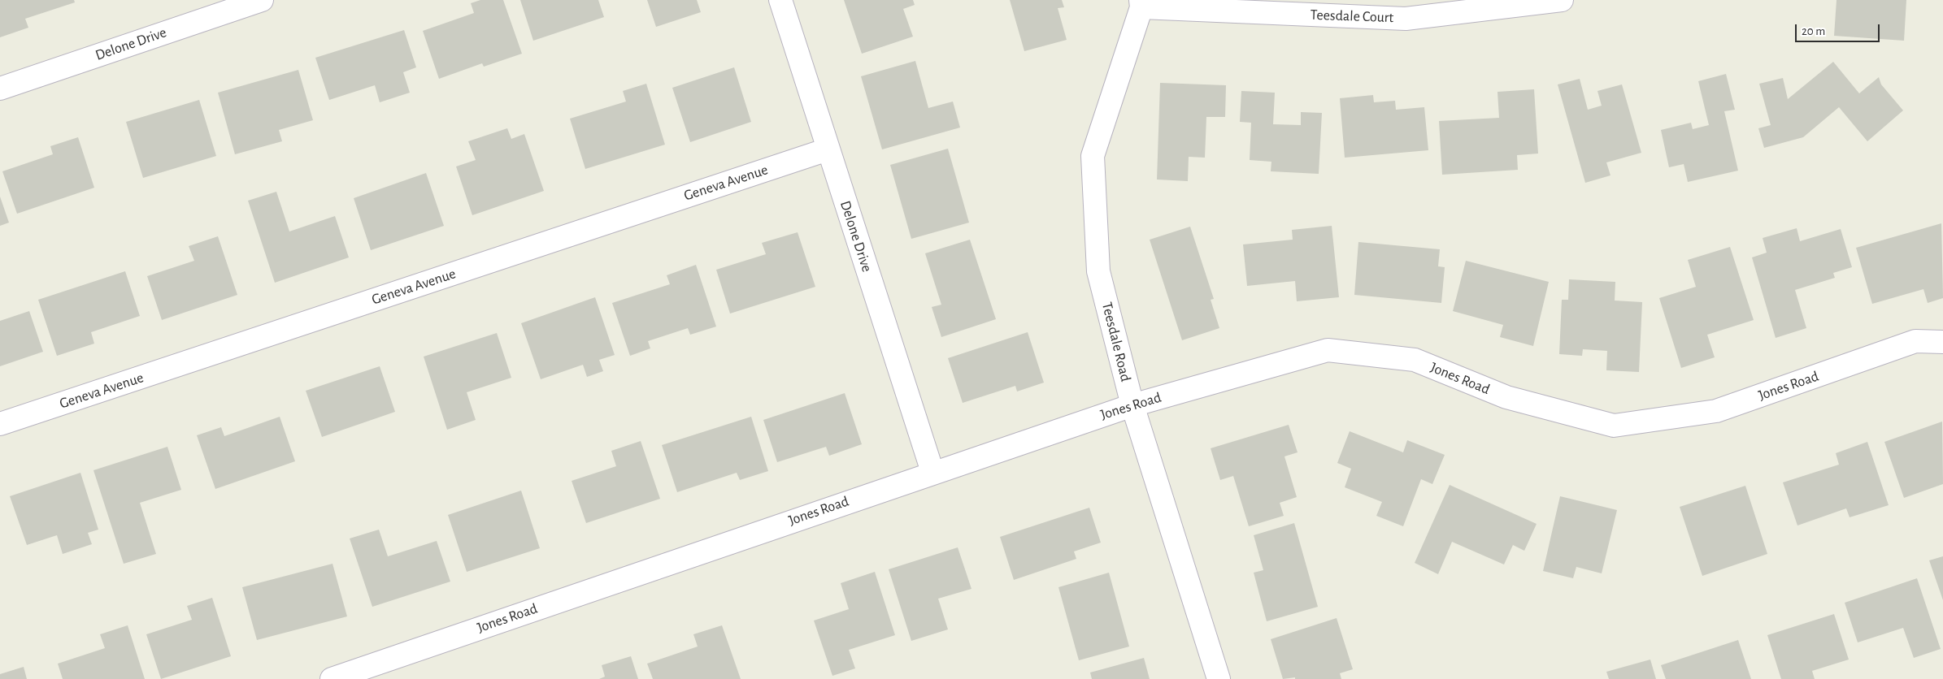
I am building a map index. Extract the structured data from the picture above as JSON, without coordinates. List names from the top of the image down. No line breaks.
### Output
{"streets":{"street":["Teesdale Court","Delone Drive","Geneva Avenue","Teesdale Road","Jones Road"]},"crossings":[["Teesdale Court","Teesdale Road"],["Delone Drive","Geneva Avenue"],["Delone Drive","Jones Road"],["Teesdale Road","Jones Road"]],"scale_bar":"20 m"}
